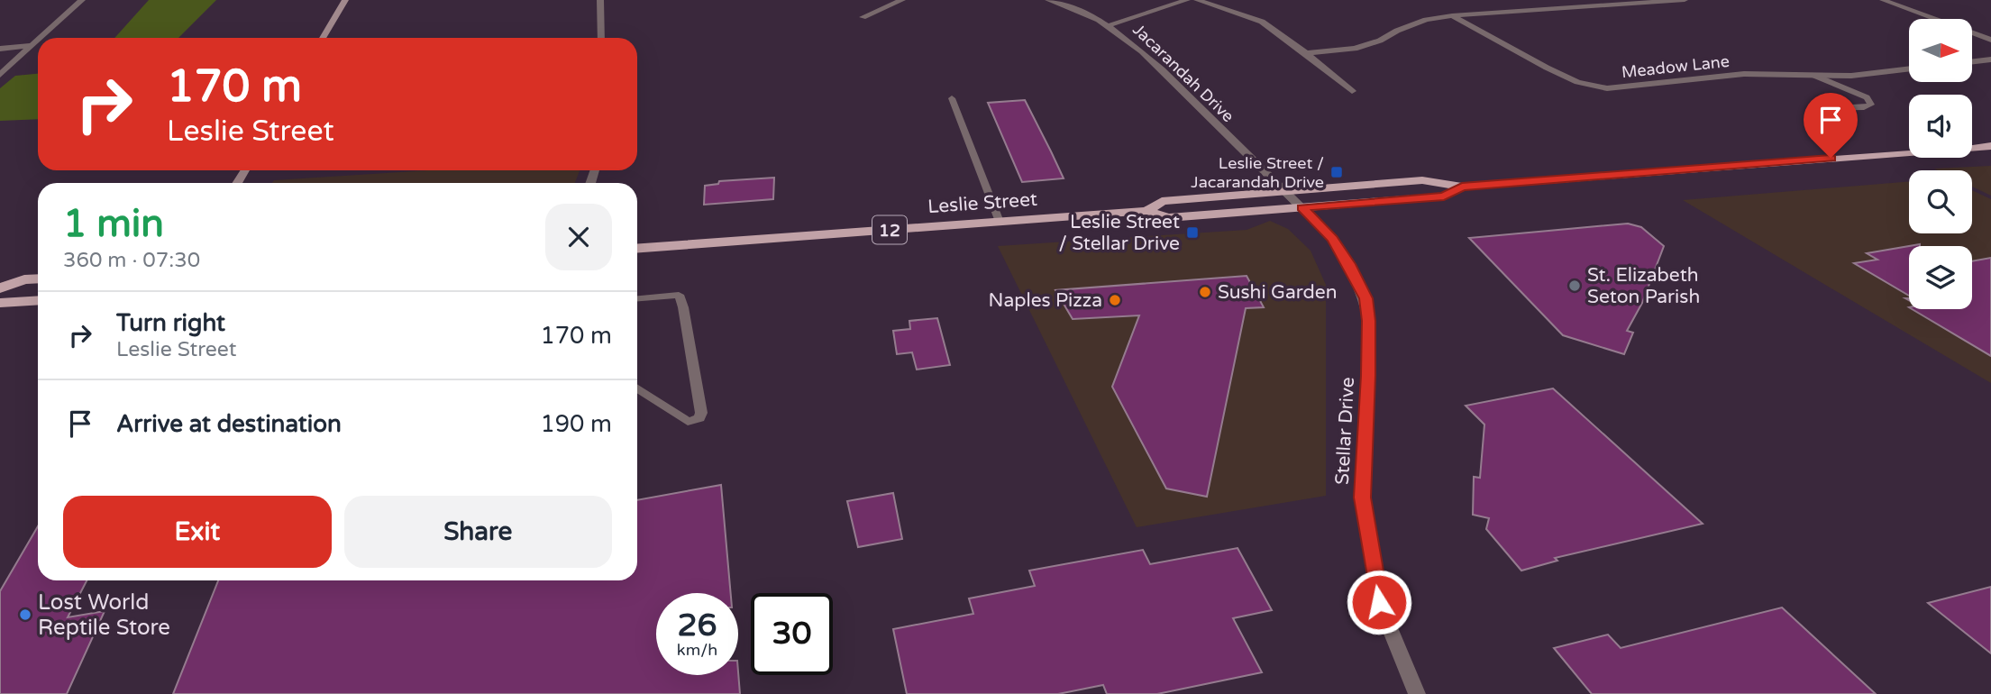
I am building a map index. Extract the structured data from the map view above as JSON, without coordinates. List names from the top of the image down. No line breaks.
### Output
{"streets":{"main road":["Leslie Street","12"],"street":["Meadow Lane","Jacarandah Drive","Stellar Drive"]},"crossings":[["Jacarandah Drive","Leslie Street"],["Jacarandah Drive","Stellar Drive"],["Leslie Street","Stellar Drive"]],"places":{"transit":["Leslie Street / Jacarandah Drive","Leslie Street / Stellar Drive"],"other":["St. Elizabeth Seton Parish","Sushi Garden","Naples Pizza","Lost World Reptile Store"]},"north":"right","page":{"turn":["170 m","Leslie Street"],"heading":["1 min","360 m · 07:30"],"list":[{"name":"Turn right","note":"Leslie Street","value":"170 m"},{"name":"Arrive at destination","value":"190 m"}],"buttons":["Exit","Share"],"speed":"26 km/h","limit":"30"}}
